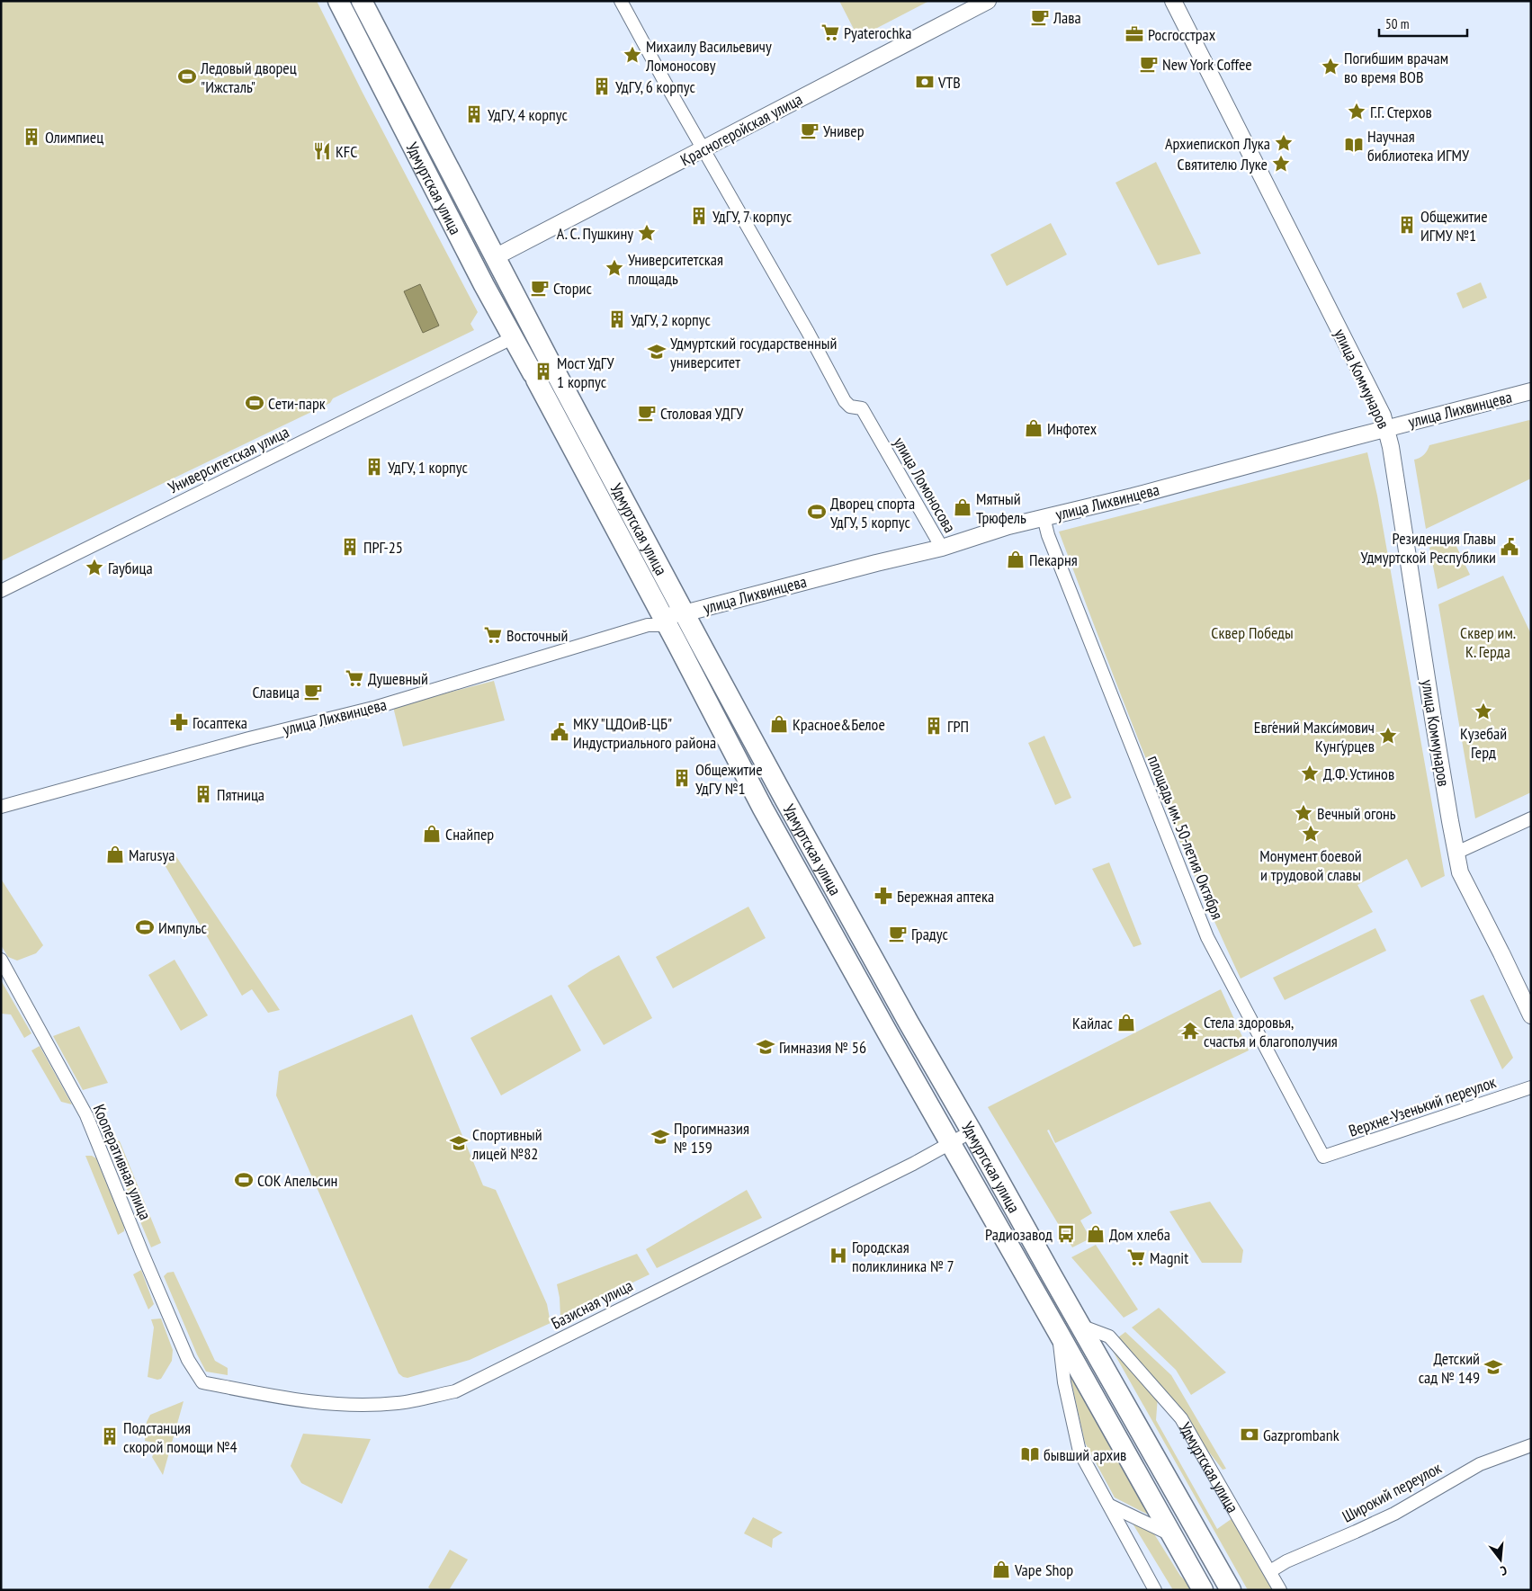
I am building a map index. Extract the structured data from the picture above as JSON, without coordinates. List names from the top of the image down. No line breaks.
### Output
{"streets":{"main road":["Удмуртская улица"],"street":["Красногеройская улица","улица Коммунаров","улица Лихвинцева","Университетская улица","улица Ломоносова","площадь им. 50-летия Октября","Верхне-Узенький переулок","Кооперативная улица","Базисная улица","Широкий переулок"]},"crossings":[["Красногеройская улица","Удмуртская улица"],["Красногеройская улица","улица Ломоносова"],["Удмуртская улица","улица Лихвинцева"],["Удмуртская улица","Университетская улица"],["Удмуртская улица","Базисная улица"],["Удмуртская улица","Широкий переулок"],["улица Коммунаров","улица Лихвинцева"],["улица Лихвинцева","улица Ломоносова"],["улица Лихвинцева","площадь им. 50-летия Октября"],["площадь им. 50-летия Октября","Верхне-Узенький переулок"],["Кооперативная улица","Базисная улица"]],"parks":["Сквер Победы","Сквер им. К. Герда"],"places":{"cafe":["Лава","New York Coffee","Универ","Сторис","Столовая УДГУ","Славица","Градус"],"supermarket":["Pyaterochka","Восточный","Душевный","Magnit"],"office":["Росгосстрах"],"place":["Михаилу Васильевичу Ломоносову","Погибшим врачам во время ВОВ","Г.Г. Стерхов","Архиепископ Лука","Святителю Луке","А. С. Пушкину","Университетская площадь","Гаубица","Кузебай Герд","Евге́ний Макси́мович Кунгу́рцев","Д.Ф. Устинов","Вечный огонь","Монумент боевой и трудовой славы"],"sports":["Ледовый дворец \"Ижсталь\"","Сети-парк","Дворец спорта УдГУ, 5 корпус","Импульс","СОК Апельсин"],"bank":["VTB","Gazprombank"],"building":["УдГУ, 6 корпус","УдГУ, 4 корпус","Олимпиец","УдГУ, 7 корпус","Общежитие ИГМУ №1","УдГУ, 2 корпус","Мост УдГУ 1 корпус","УдГУ, 1 корпус","ПРГ-25","ГРП","Общежитие УдГУ №1","Пятница","Подстанция скорой помощи №4"],"library":["Научная библиотека ИГМУ","бывший архив"],"restaurant":["KFC"],"school or university":["Удмуртский государственный университет","Гимназия № 56","Прогимназия № 159","Спортивный лицей №82","Детский сад № 149"],"shop":["Инфотех","Мятный Трюфель","Пекарня","Красное&Белое","Снайпер","Marusya","Кайлас","Дом хлеба","Vape Shop"],"public building":["Резиденция Главы Удмуртской Республики","МКУ \"ЦДОиВ-ЦБ\" Индустриального района"],"pharmacy":["Госаптека","Бережная аптека"],"temple":["Стела здоровья, счастья и благополучия"],"bus stop":["Радиозавод"],"hospital":["Городская поликлиника № 7"]},"scale_bar":"50 m","north":"bottom"}
